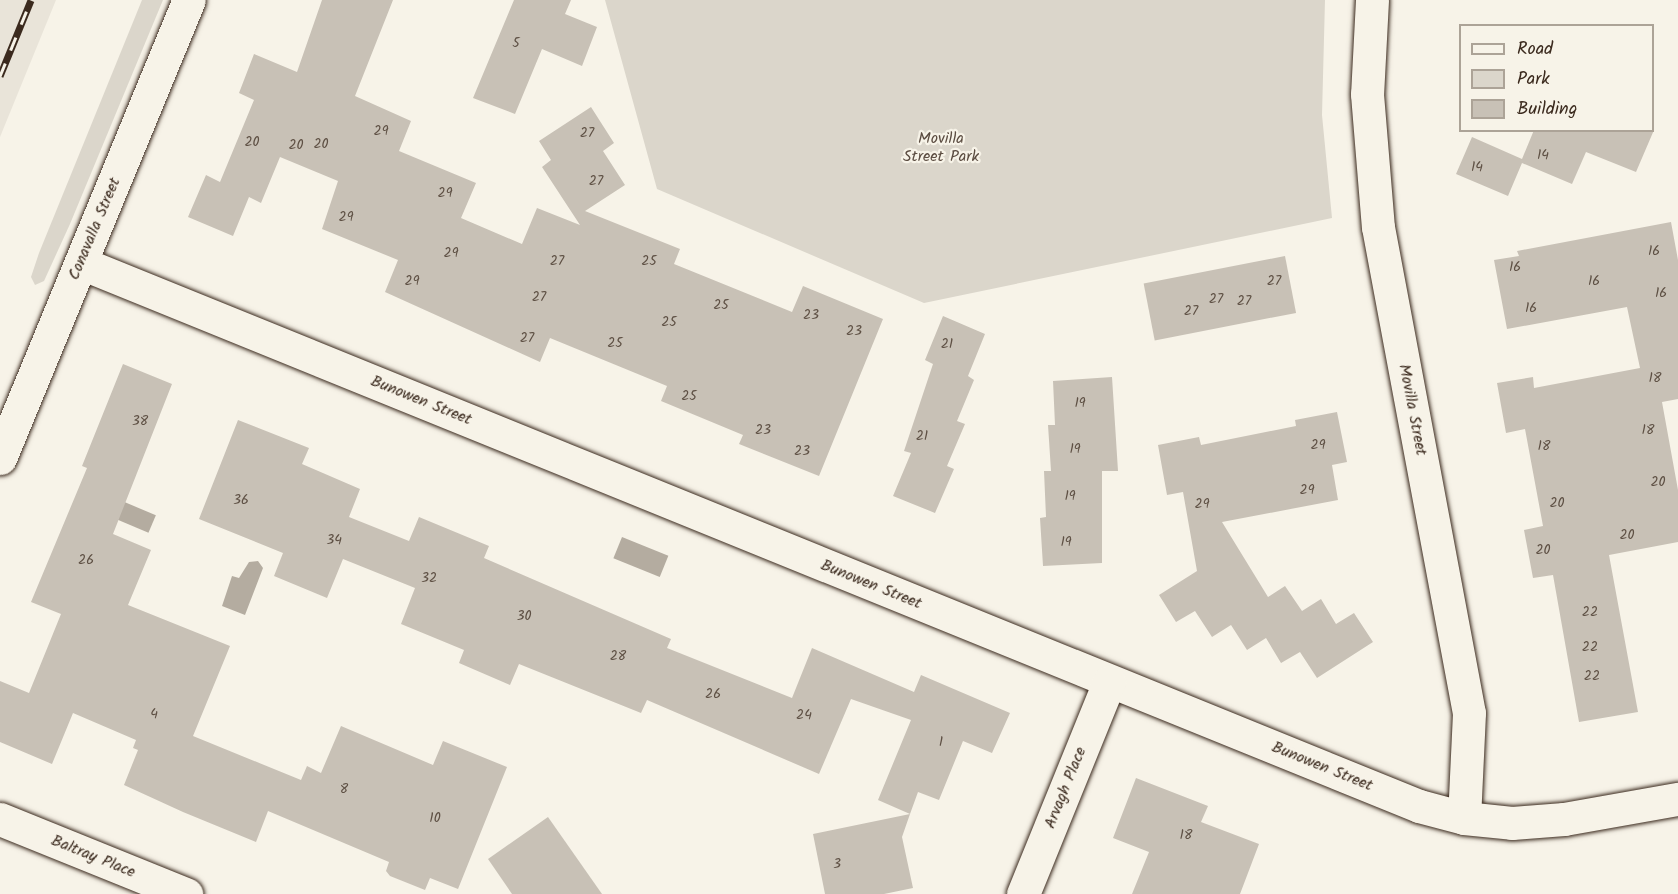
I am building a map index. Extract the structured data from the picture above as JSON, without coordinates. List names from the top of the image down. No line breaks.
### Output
{"streets":{"street":["Conavalla Street","Bunowen Street","Movilla Street","Arvagh Place","Baltray Place"]},"crossings":[["Conavalla Street","Bunowen Street"],["Bunowen Street","Movilla Street"],["Bunowen Street","Arvagh Place"]],"parks":["Movilla Street Park"],"house_numbers":["5","29","27","20","20","20","14","14","27","29","29","16","29","27","25","16","29","27","16","16","27","27","27","25","16","27","23","25","23","27","25","21","18","25","19","38","23","18","21","29","18","19","23","20","29","19","36","20","29","20","34","19","20","26","32","22","30","22","28","22","26","4","24","1","8","10","18","3"],"legend":["Road","Park","Building"]}
